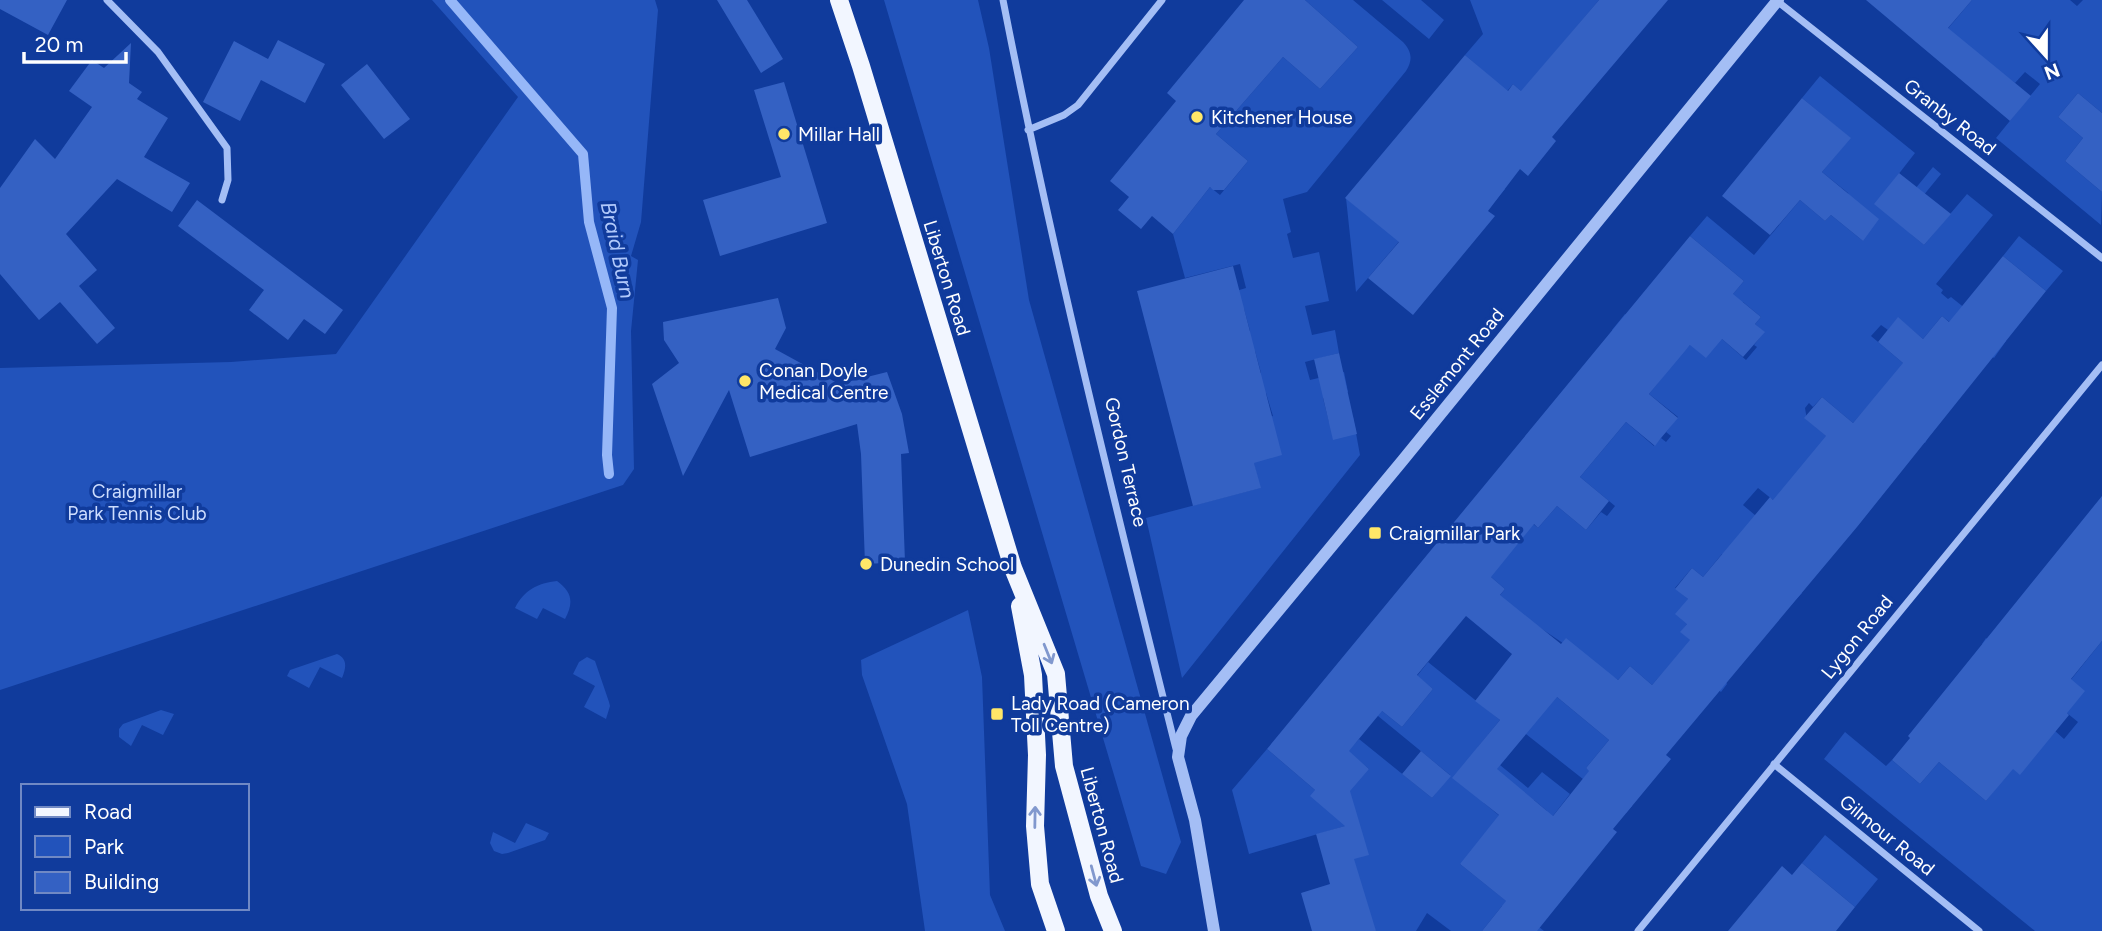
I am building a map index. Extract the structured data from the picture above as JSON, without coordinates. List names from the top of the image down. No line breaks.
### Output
{"streets":{"main road":["Liberton Road"],"street":["Granby Road","Esslemont Road","Gordon Terrace","Lygon Road","Gilmour Road"]},"crossings":[["Granby Road","Esslemont Road"],["Esslemont Road","Gordon Terrace"],["Lygon Road","Gilmour Road"]],"water":["Braid Burn"],"parks":["Craigmillar Park Tennis Club"],"places":{"other":["Kitchener House","Millar Hall","Conan Doyle Medical Centre","Dunedin School"],"transit":["Craigmillar Park","Lady Road (Cameron Toll Centre)"]},"legend":["Road","Park","Building"],"scale_bar":"20 m","north":"bottom"}
